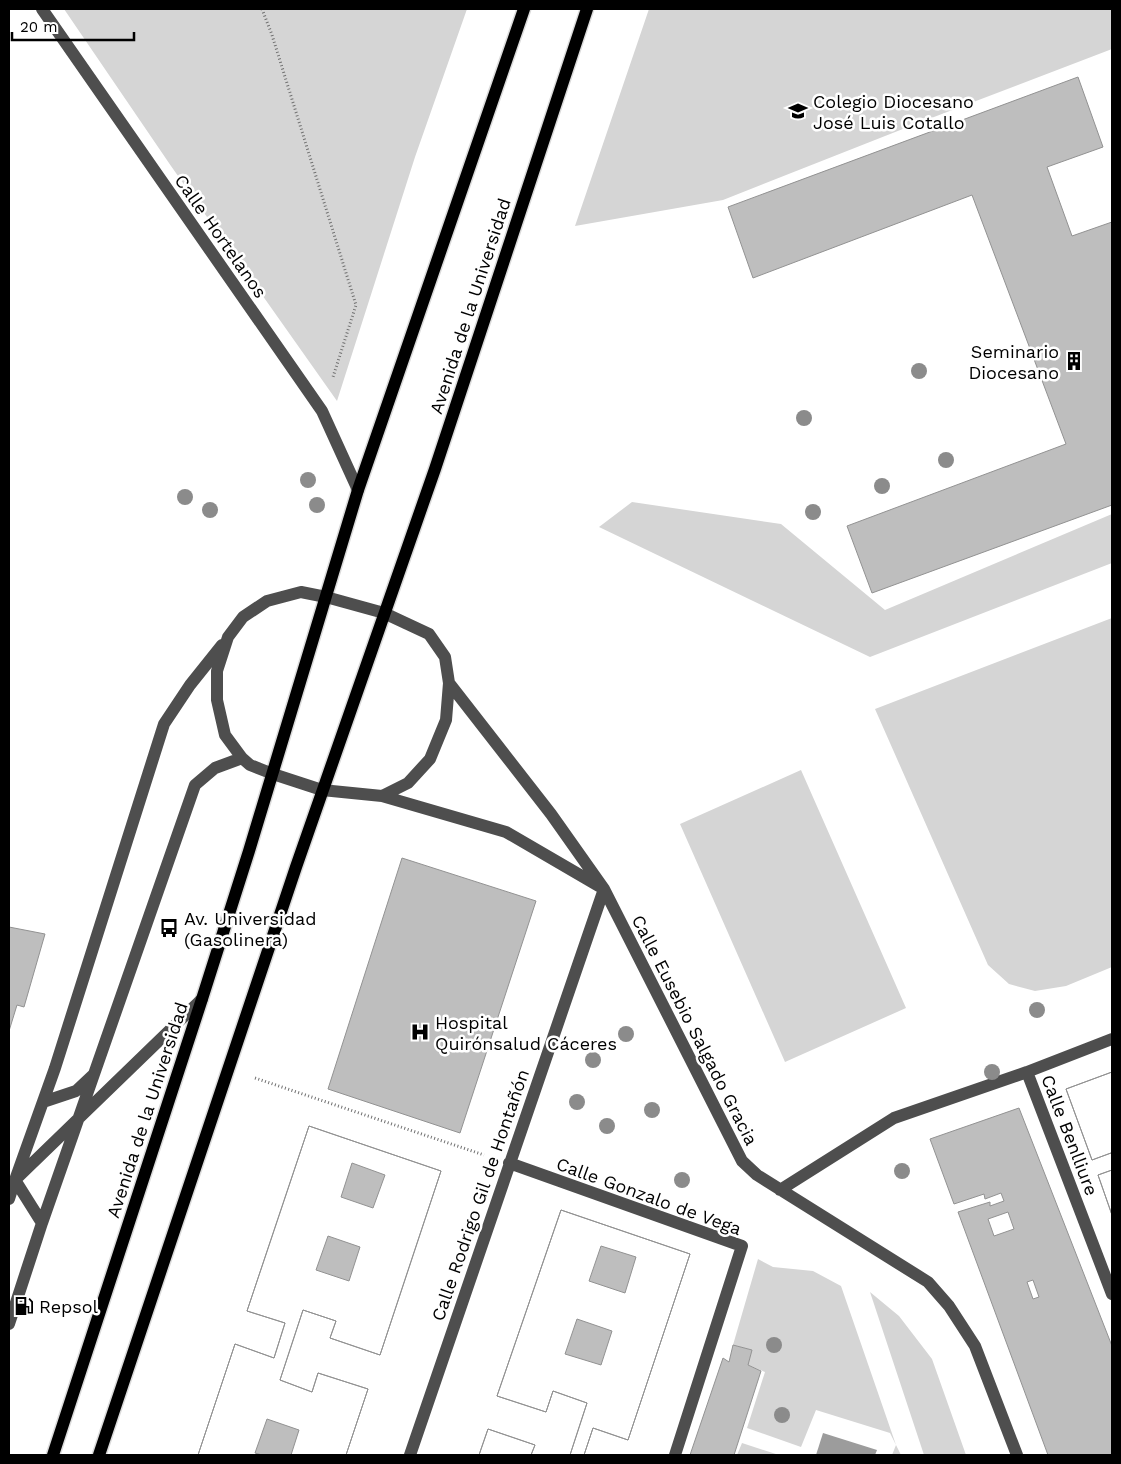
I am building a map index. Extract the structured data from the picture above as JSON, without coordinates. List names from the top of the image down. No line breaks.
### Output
{"streets":{"main road":["Avenida de la Universidad"],"street":["Calle Hortelanos","Calle Eusebio Salgado Gracia","Calle Benlliure","Calle Rodrigo Gil de Hontañón","Calle Gonzalo de Vega"]},"crossings":[["Calle Hortelanos","Avenida de la Universidad"],["Avenida de la Universidad","Calle Eusebio Salgado Gracia"],["Calle Eusebio Salgado Gracia","Calle Rodrigo Gil de Hontañón"],["Calle Rodrigo Gil de Hontañón","Calle Gonzalo de Vega"]],"places":{"school or university":["Colegio Diocesano José Luis Cotallo"],"building":["Seminario Diocesano"],"bus stop":["Av. Universidad (Gasolinera)"],"hospital":["Hospital Quirónsalud Cáceres"],"fuel station":["Repsol"]},"scale_bar":"20 m"}
